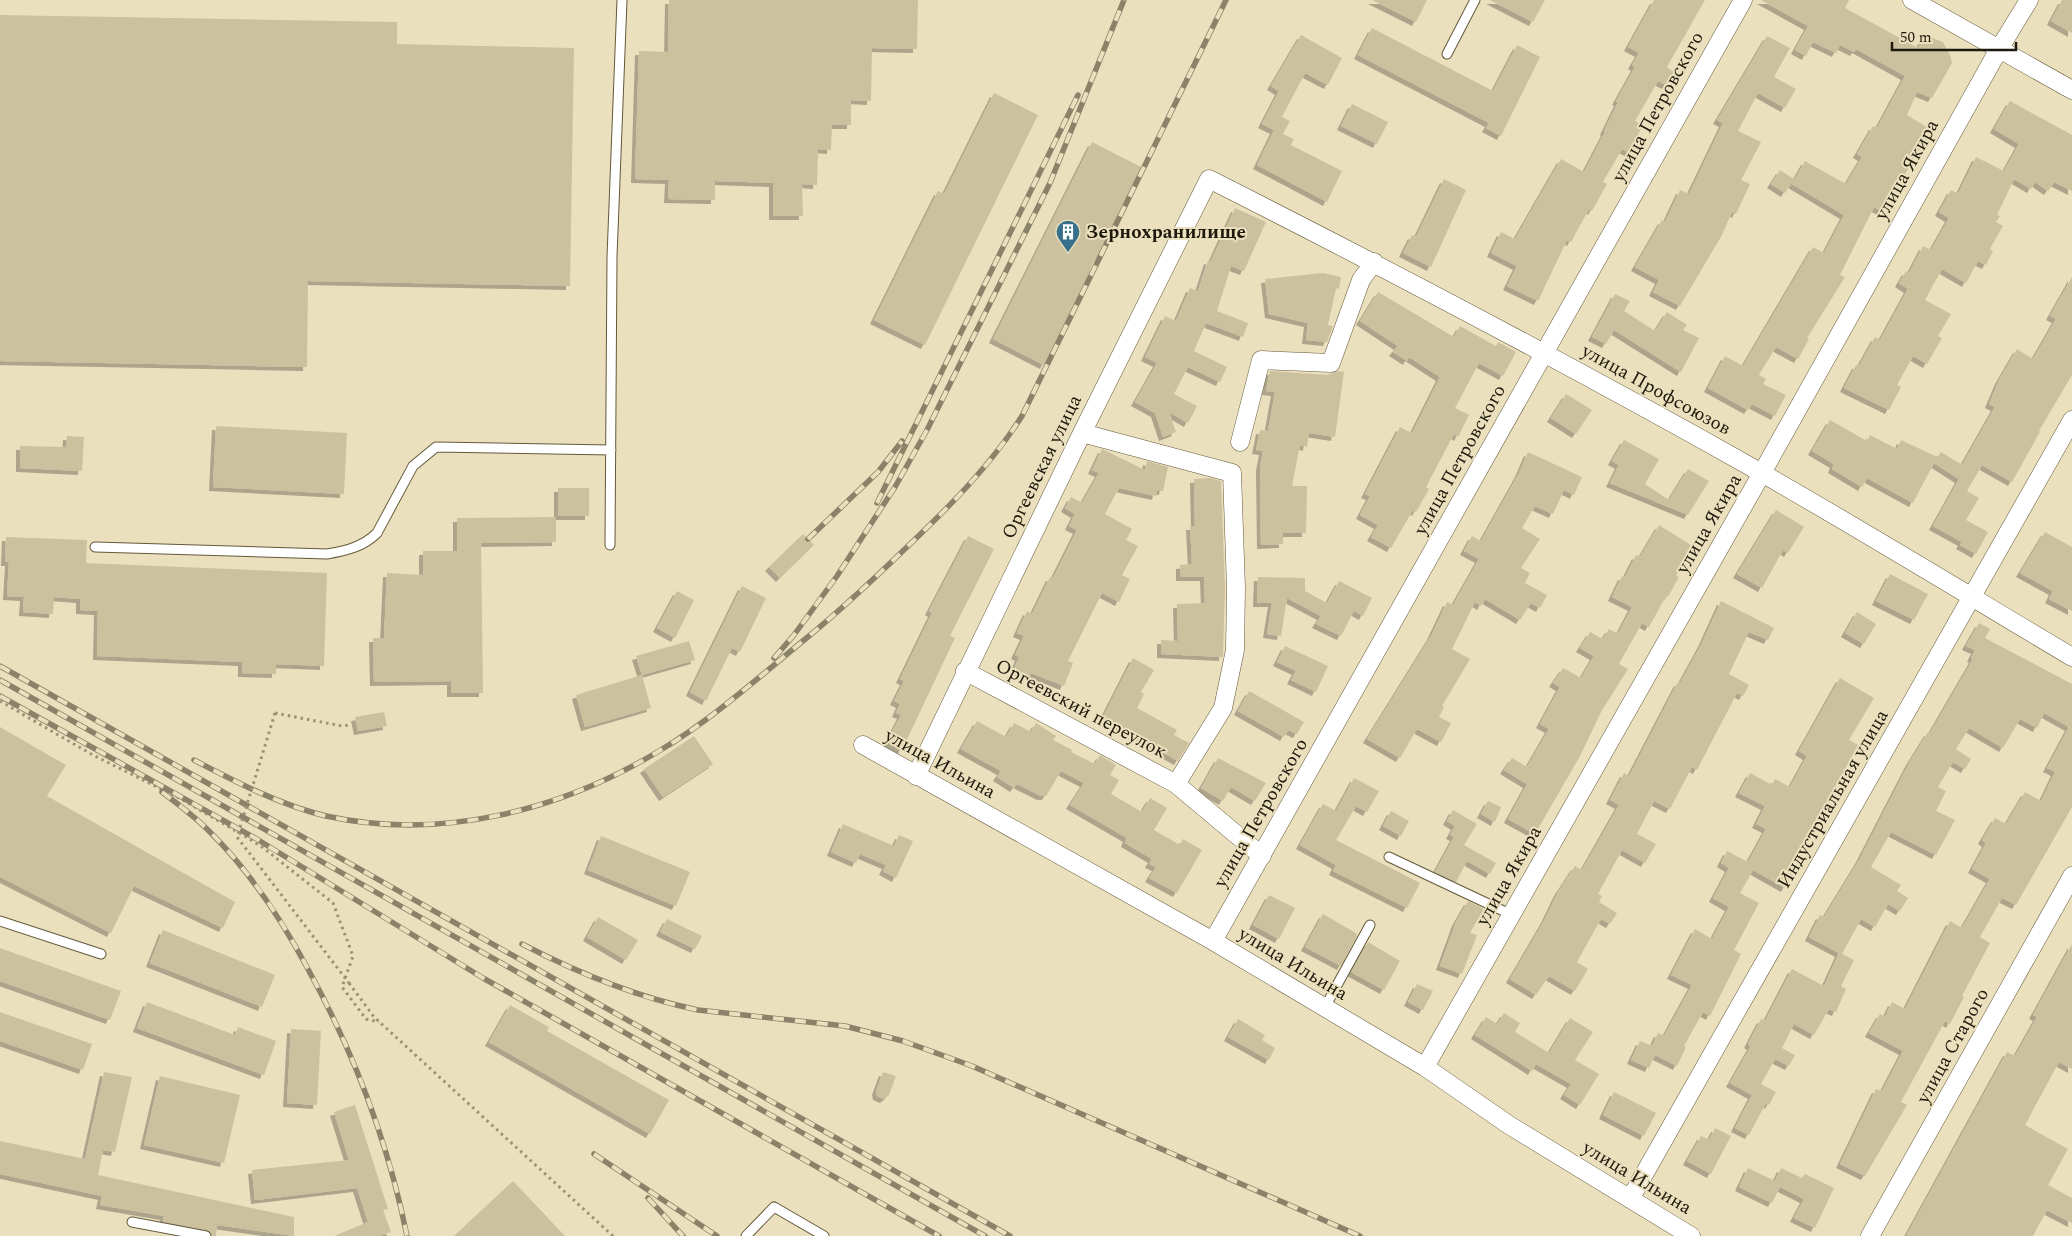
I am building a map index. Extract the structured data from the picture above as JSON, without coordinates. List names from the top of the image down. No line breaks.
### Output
{"streets":{"street":["улица Петровского","улица Якира","улица Профсоюзов","Оргеевская улица","Оргеевский переулок","улица Ильина","Индустриальная улица","улица Старого"]},"crossings":[["улица Петровского","улица Профсоюзов"],["улица Петровского","Оргеевский переулок"],["улица Петровского","улица Ильина"],["улица Якира","улица Профсоюзов"],["улица Якира","улица Ильина"],["улица Профсоюзов","Оргеевская улица"],["улица Профсоюзов","Индустриальная улица"],["Оргеевская улица","Оргеевский переулок"],["Оргеевская улица","улица Ильина"],["улица Ильина","Индустриальная улица"]],"places":{"building":["Зернохранилище"]},"scale_bar":"50 m"}
